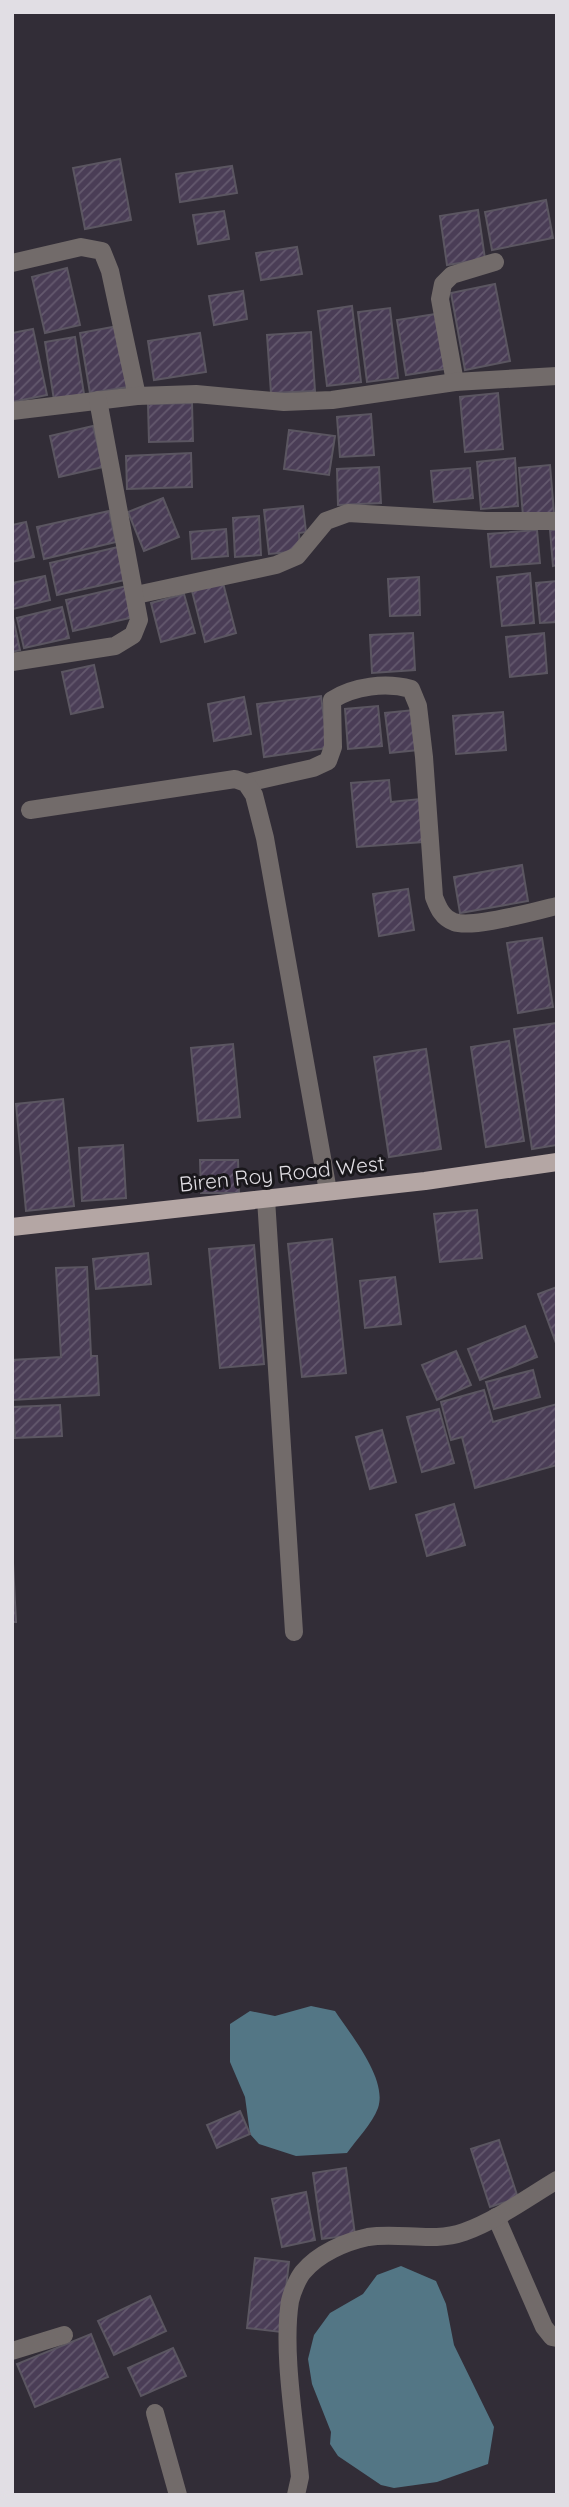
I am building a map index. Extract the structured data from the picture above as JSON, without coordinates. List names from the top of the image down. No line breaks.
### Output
{"streets":{"main road":["Biren Roy Road West"]}}
